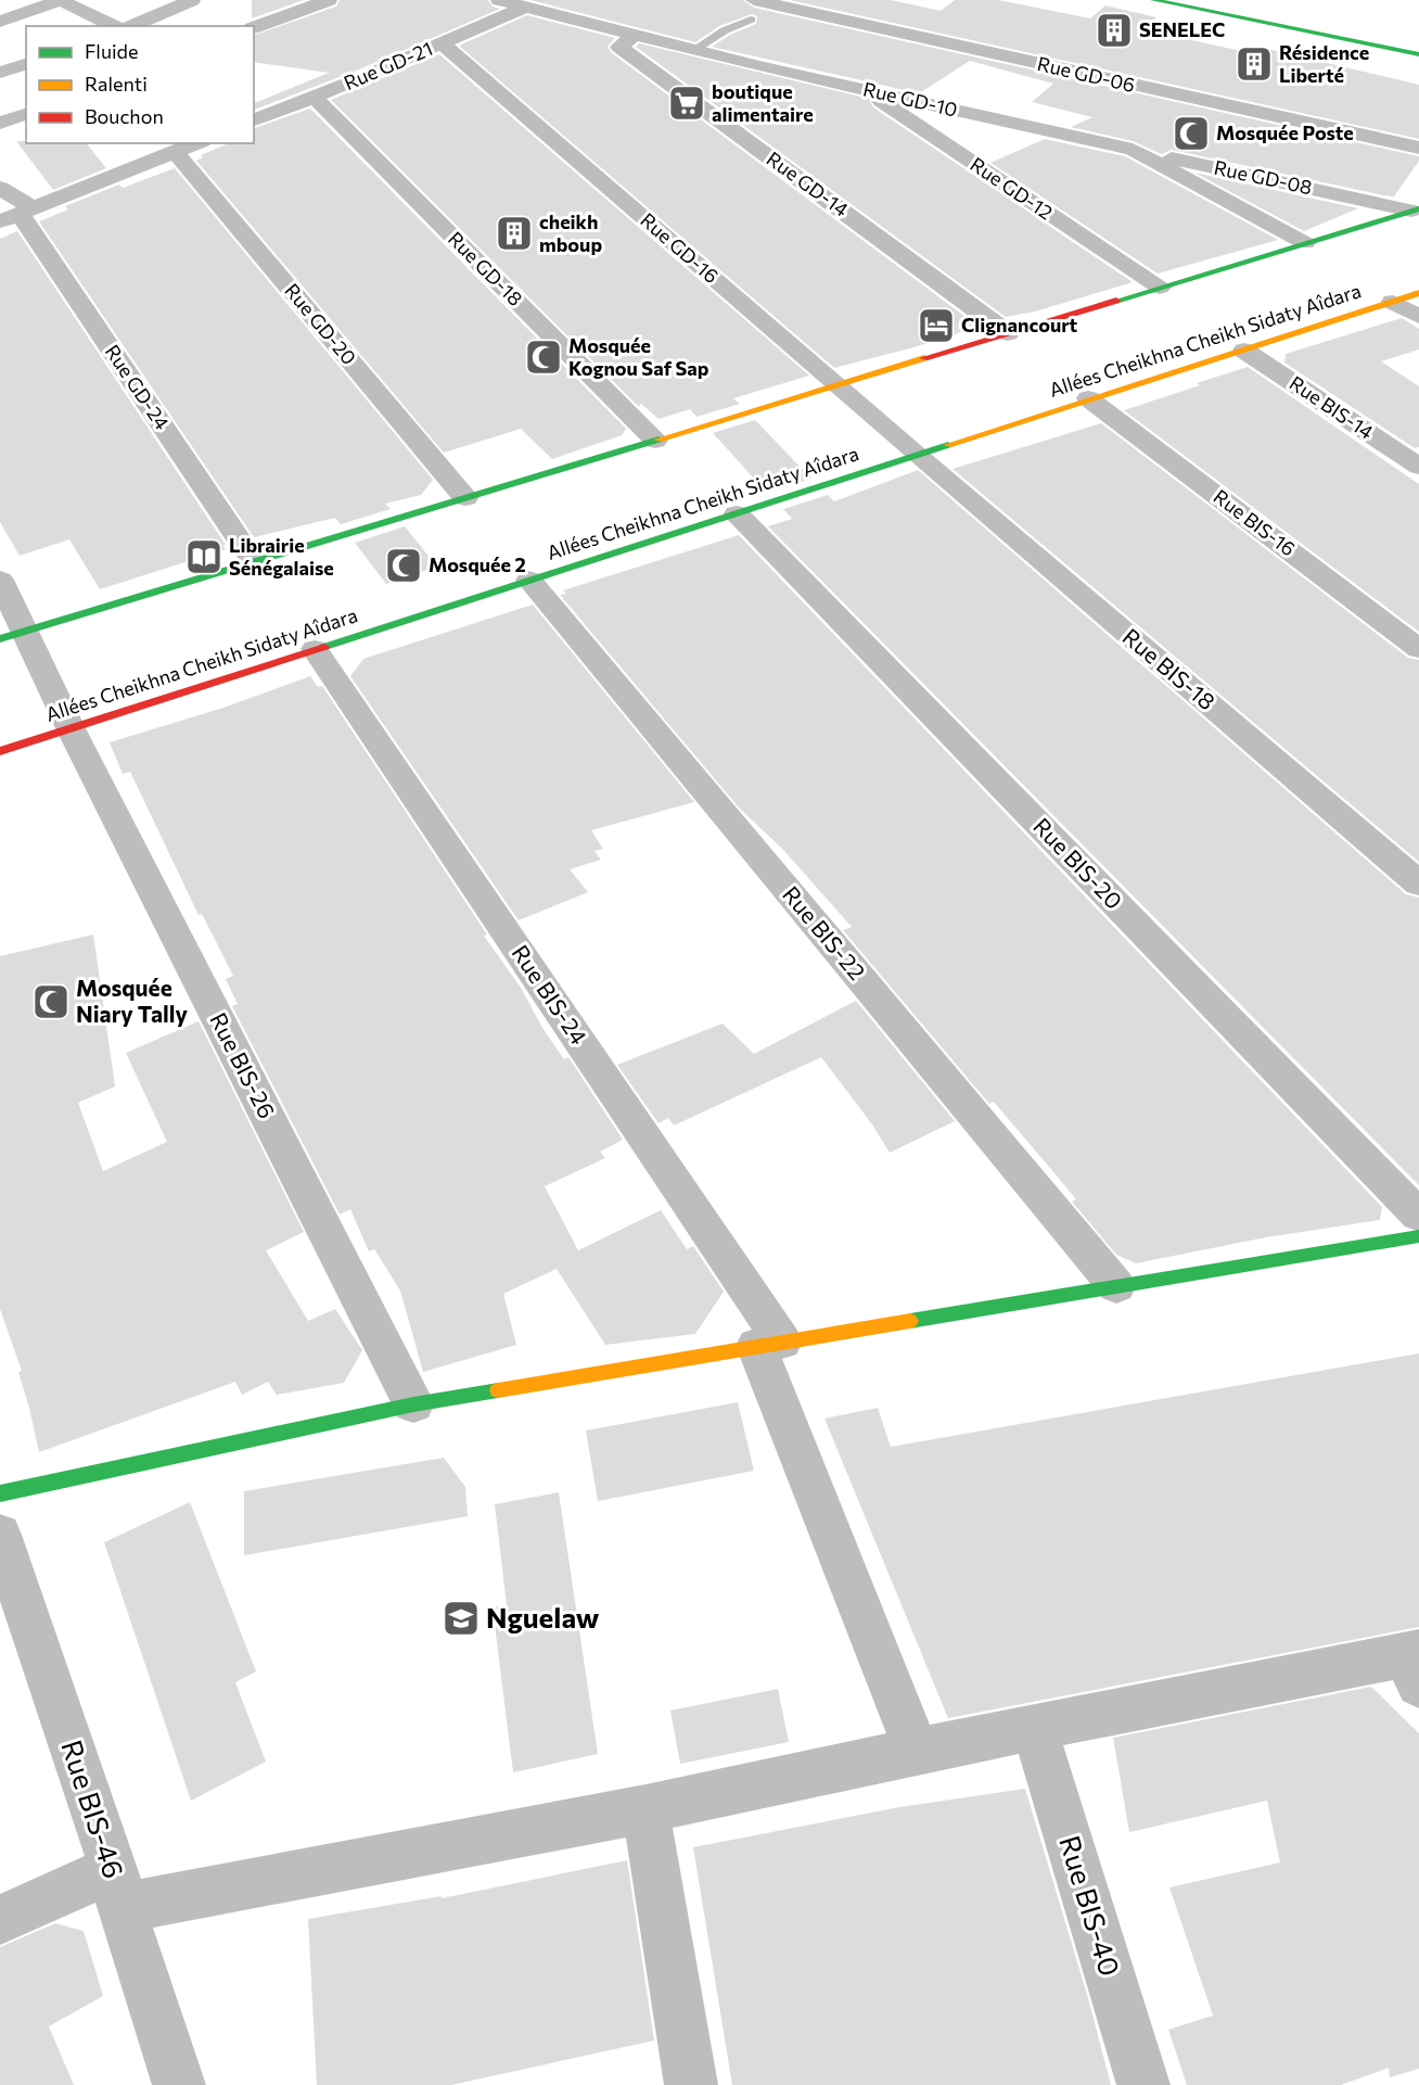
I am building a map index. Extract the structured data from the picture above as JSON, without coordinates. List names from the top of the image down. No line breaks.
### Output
{"streets":{"main road":["Allées Cheikhna Cheikh Sidaty Aîdara"],"street":["Rue GD-21","Rue GD-06","Rue GD-10","Rue GD-08","Rue GD-14","Rue GD-12","Rue GD-16","Rue GD-18","Rue GD-20","Rue GD-24","Rue BIS-14","Rue BIS-16","Rue BIS-18","Rue BIS-20","Rue BIS-22","Rue BIS-24","Rue BIS-26","Rue BIS-46","Rue BIS-40"]},"crossings":[["Rue GD-21","Rue GD-10"],["Rue GD-21","Rue GD-16"],["Rue GD-21","Rue GD-18"],["Rue GD-10","Rue GD-08"],["Rue GD-10","Rue GD-14"],["Rue GD-10","Rue GD-12"],["Rue GD-16","Allées Cheikhna Cheikh Sidaty Aîdara"],["Rue GD-16","Rue BIS-18"],["Allées Cheikhna Cheikh Sidaty Aîdara","Rue BIS-14"],["Allées Cheikhna Cheikh Sidaty Aîdara","Rue BIS-16"],["Allées Cheikhna Cheikh Sidaty Aîdara","Rue BIS-18"],["Allées Cheikhna Cheikh Sidaty Aîdara","Rue BIS-20"],["Allées Cheikhna Cheikh Sidaty Aîdara","Rue BIS-22"],["Allées Cheikhna Cheikh Sidaty Aîdara","Rue BIS-24"],["Allées Cheikhna Cheikh Sidaty Aîdara","Rue BIS-26"]],"places":{"building":["SENELEC","Résidence Liberté","cheikh mboup"],"supermarket":["boutique alimentaire"],"mosque":["Mosquée Poste","Mosquée Kognou Saf Sap","Mosquée 2","Mosquée Niary Tally"],"hotel":["Clignancourt"],"library":["Librairie Sénégalaise"],"school or university":["Nguelaw"]},"legend":["Fluide","Ralenti","Bouchon"]}
